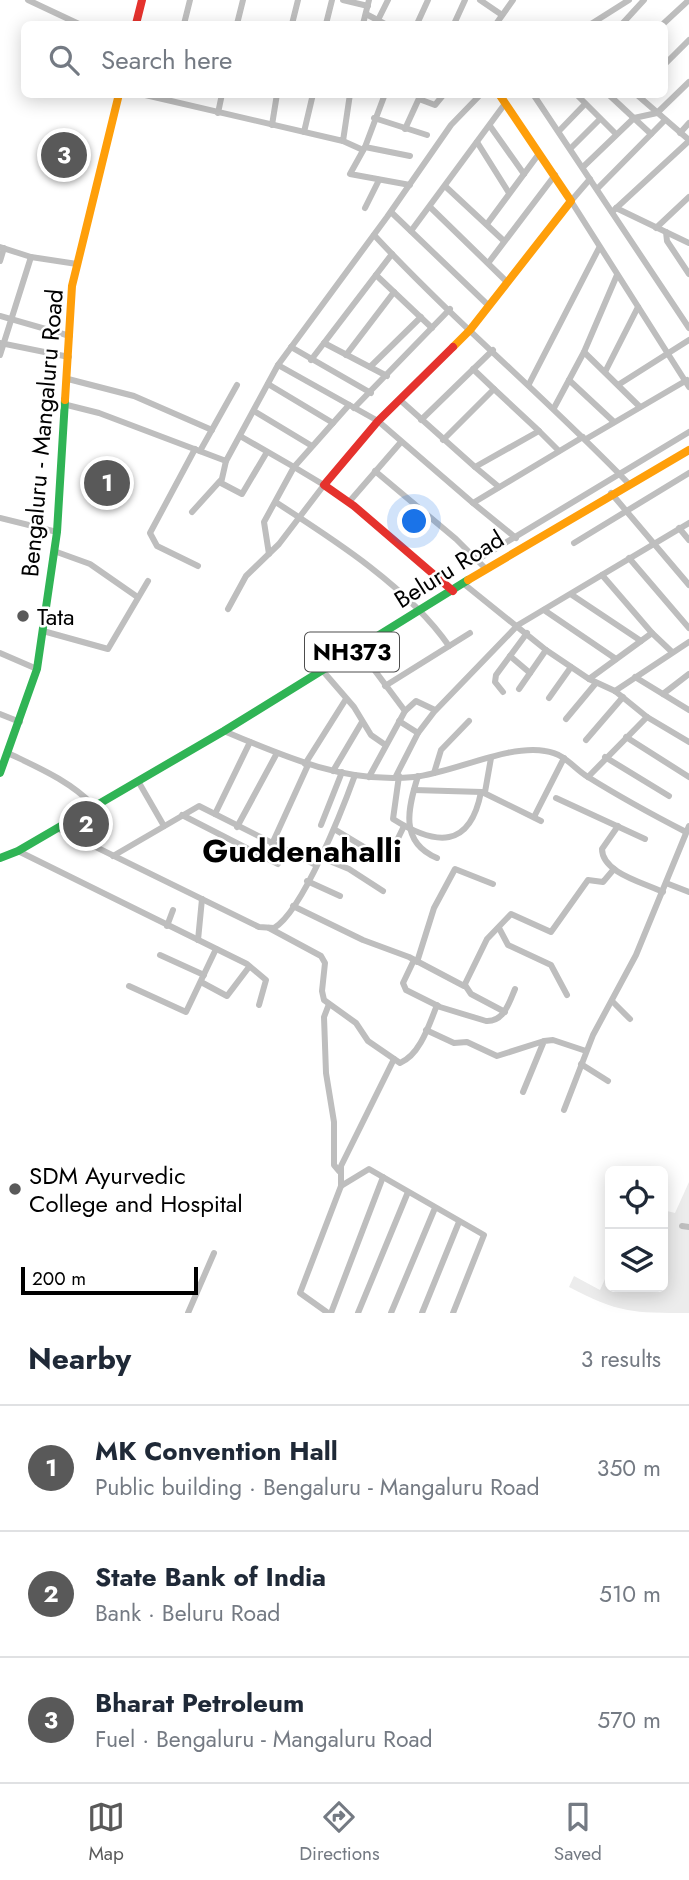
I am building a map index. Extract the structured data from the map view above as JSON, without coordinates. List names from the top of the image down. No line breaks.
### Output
{"streets":{"main road":["Bengaluru - Mangaluru Road","Beluru Road","NH373"]},"districts":["Guddenahalli"],"places":["Tata","SDM Ayurvedic College and Hospital"],"scale_bar":"200 m","page":{"search":"Search here","pins":["3","1","2"],"scale":"200 m","heading":["Nearby","3 results"],"list":[{"mark":"1","name":"MK Convention Hall","note":"Public building · Bengaluru - Mangaluru Road","value":"350 m"},{"mark":"2","name":"State Bank of India","note":"Bank · Beluru Road","value":"510 m"},{"mark":"3","name":"Bharat Petroleum","note":"Fuel · Bengaluru - Mangaluru Road","value":"570 m"}],"nav":["Map","Directions","Saved"]}}
